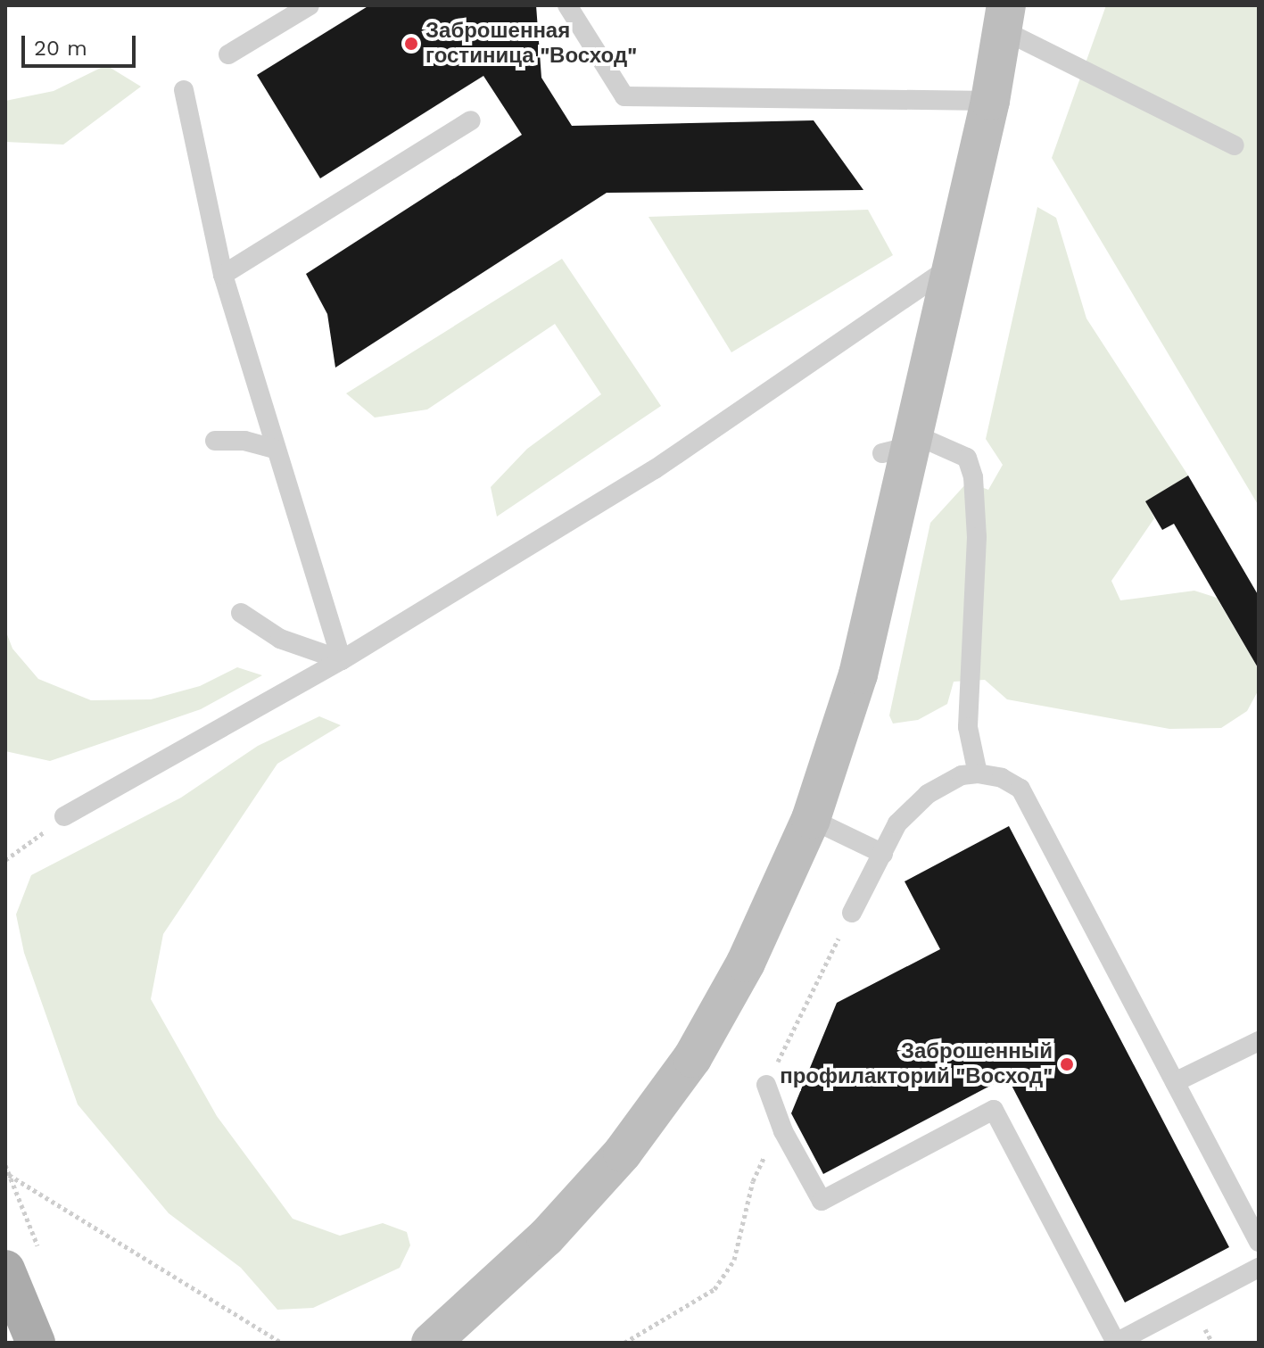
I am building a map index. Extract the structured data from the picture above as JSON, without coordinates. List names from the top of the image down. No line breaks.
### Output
{"places":["Заброшенная гостиница \"Восход\"","Заброшенный профилакторий \"Восход\""],"scale_bar":"20 m"}
